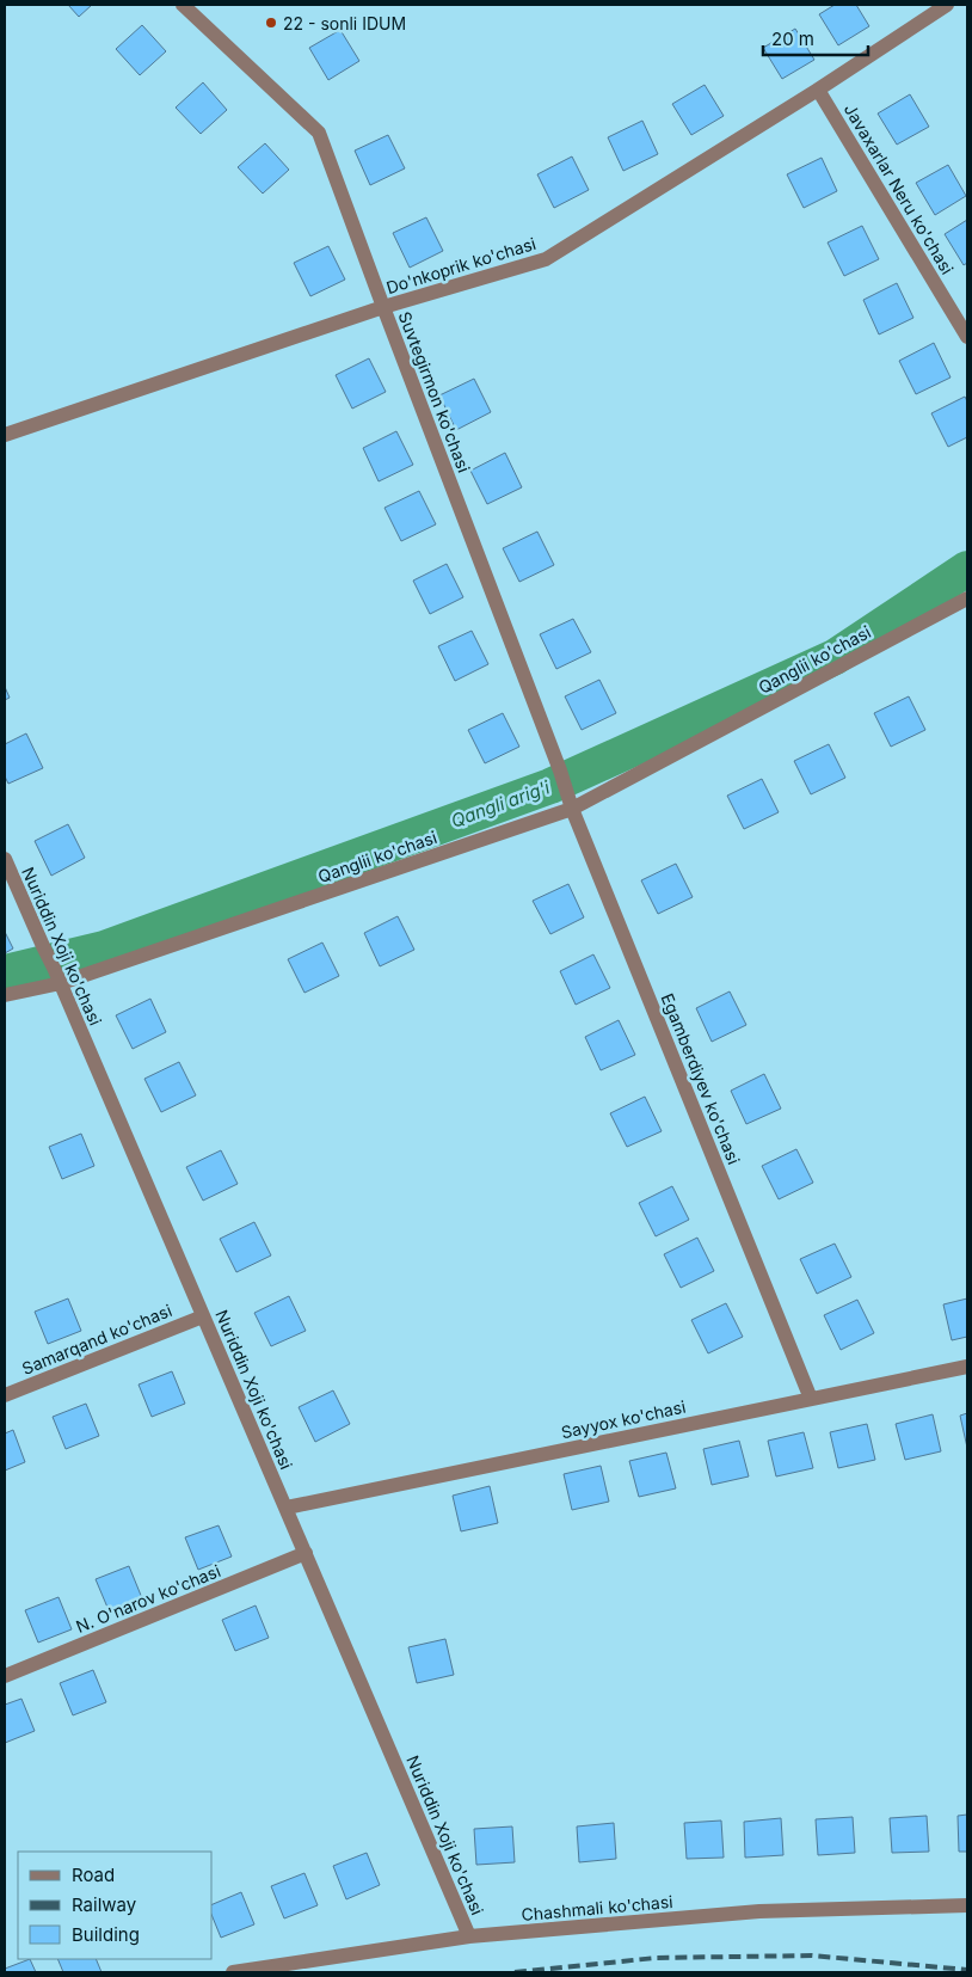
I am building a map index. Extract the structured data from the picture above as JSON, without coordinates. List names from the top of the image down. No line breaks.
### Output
{"streets":{"street":["Javaxarlar Neru ko'chasi","Do'nkoprik ko'chasi","Suvtegirmon ko'chasi","Qanglii ko'chasi","Nuriddin Xoji ko'chasi","Egamberdiyev ko'chasi","Samarqand ko'chasi","Sayyox ko'chasi","N. O'narov ko'chasi","Chashmali ko'chasi"]},"crossings":[["Javaxarlar Neru ko'chasi","Do'nkoprik ko'chasi"],["Do'nkoprik ko'chasi","Suvtegirmon ko'chasi"],["Suvtegirmon ko'chasi","Egamberdiyev ko'chasi"],["Qanglii ko'chasi","Nuriddin Xoji ko'chasi"],["Qanglii ko'chasi","Egamberdiyev ko'chasi"],["Nuriddin Xoji ko'chasi","Samarqand ko'chasi"],["Nuriddin Xoji ko'chasi","Sayyox ko'chasi"],["Nuriddin Xoji ko'chasi","N. O'narov ko'chasi"],["Nuriddin Xoji ko'chasi","Chashmali ko'chasi"],["Egamberdiyev ko'chasi","Sayyox ko'chasi"]],"water":["Qangli arig'i"],"places":["22 - sonli IDUM"],"legend":["Road","Railway","Building"],"scale_bar":"20 m"}
